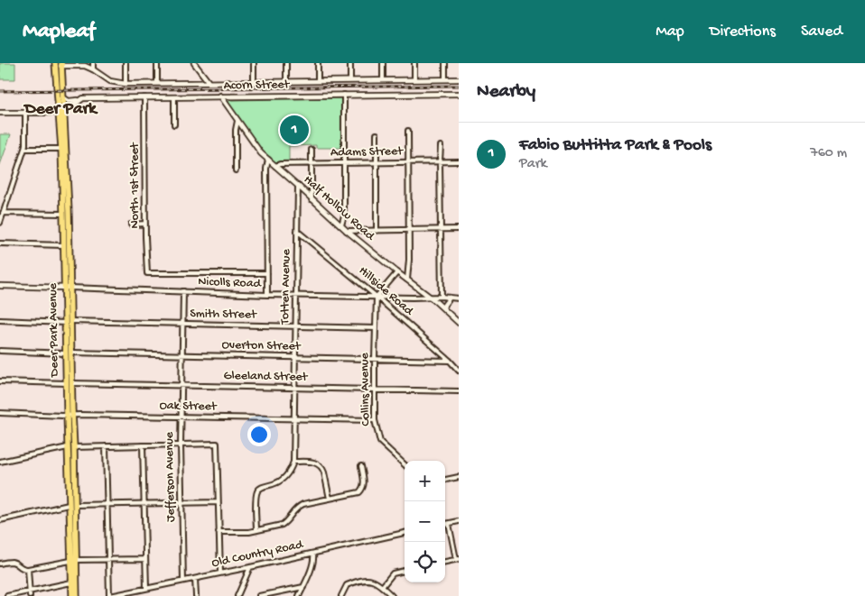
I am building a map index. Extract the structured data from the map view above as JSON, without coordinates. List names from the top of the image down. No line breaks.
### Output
{"streets":{"main road":["Deer Park Avenue"],"street":["Acorn Street","Adams Street","North 1st Street","Half Hollow Road","Nicolls Road","Totten Avenue","Hillside Road","Smith Street","Overton Street","Gleeland Street","Collins Avenue","Oak Street","Jefferson Avenue","Old Country Road"]},"crossings":[["Acorn Street","North 1st Street"],["Acorn Street","Half Hollow Road"],["Acorn Street","Deer Park Avenue"],["Adams Street","Half Hollow Road"],["Half Hollow Road","Nicolls Road"],["Half Hollow Road","Totten Avenue"],["Nicolls Road","Totten Avenue"],["Nicolls Road","Hillside Road"],["Nicolls Road","Deer Park Avenue"],["Nicolls Road","Collins Avenue"],["Nicolls Road","Jefferson Avenue"],["Totten Avenue","Hillside Road"],["Totten Avenue","Smith Street"],["Totten Avenue","Overton Street"],["Totten Avenue","Gleeland Street"],["Totten Avenue","Oak Street"],["Hillside Road","Overton Street"],["Hillside Road","Collins Avenue"],["Smith Street","Deer Park Avenue"],["Smith Street","Collins Avenue"],["Smith Street","Jefferson Avenue"],["Deer Park Avenue","Overton Street"],["Deer Park Avenue","Gleeland Street"],["Deer Park Avenue","Oak Street"],["Overton Street","Collins Avenue"],["Overton Street","Jefferson Avenue"],["Gleeland Street","Collins Avenue"],["Gleeland Street","Jefferson Avenue"],["Collins Avenue","Oak Street"],["Oak Street","Jefferson Avenue"],["Jefferson Avenue","Old Country Road"]],"districts":["Deer Park"],"page":{"header":"Mapleaf","nav":["Map","Directions","Saved"],"heading":"Nearby","pins":"1","list":[{"mark":"1","name":"Fabio Buttitta Park & Pools","note":"Park","value":"760 m"}],"map_buttons":["+","−"]}}
